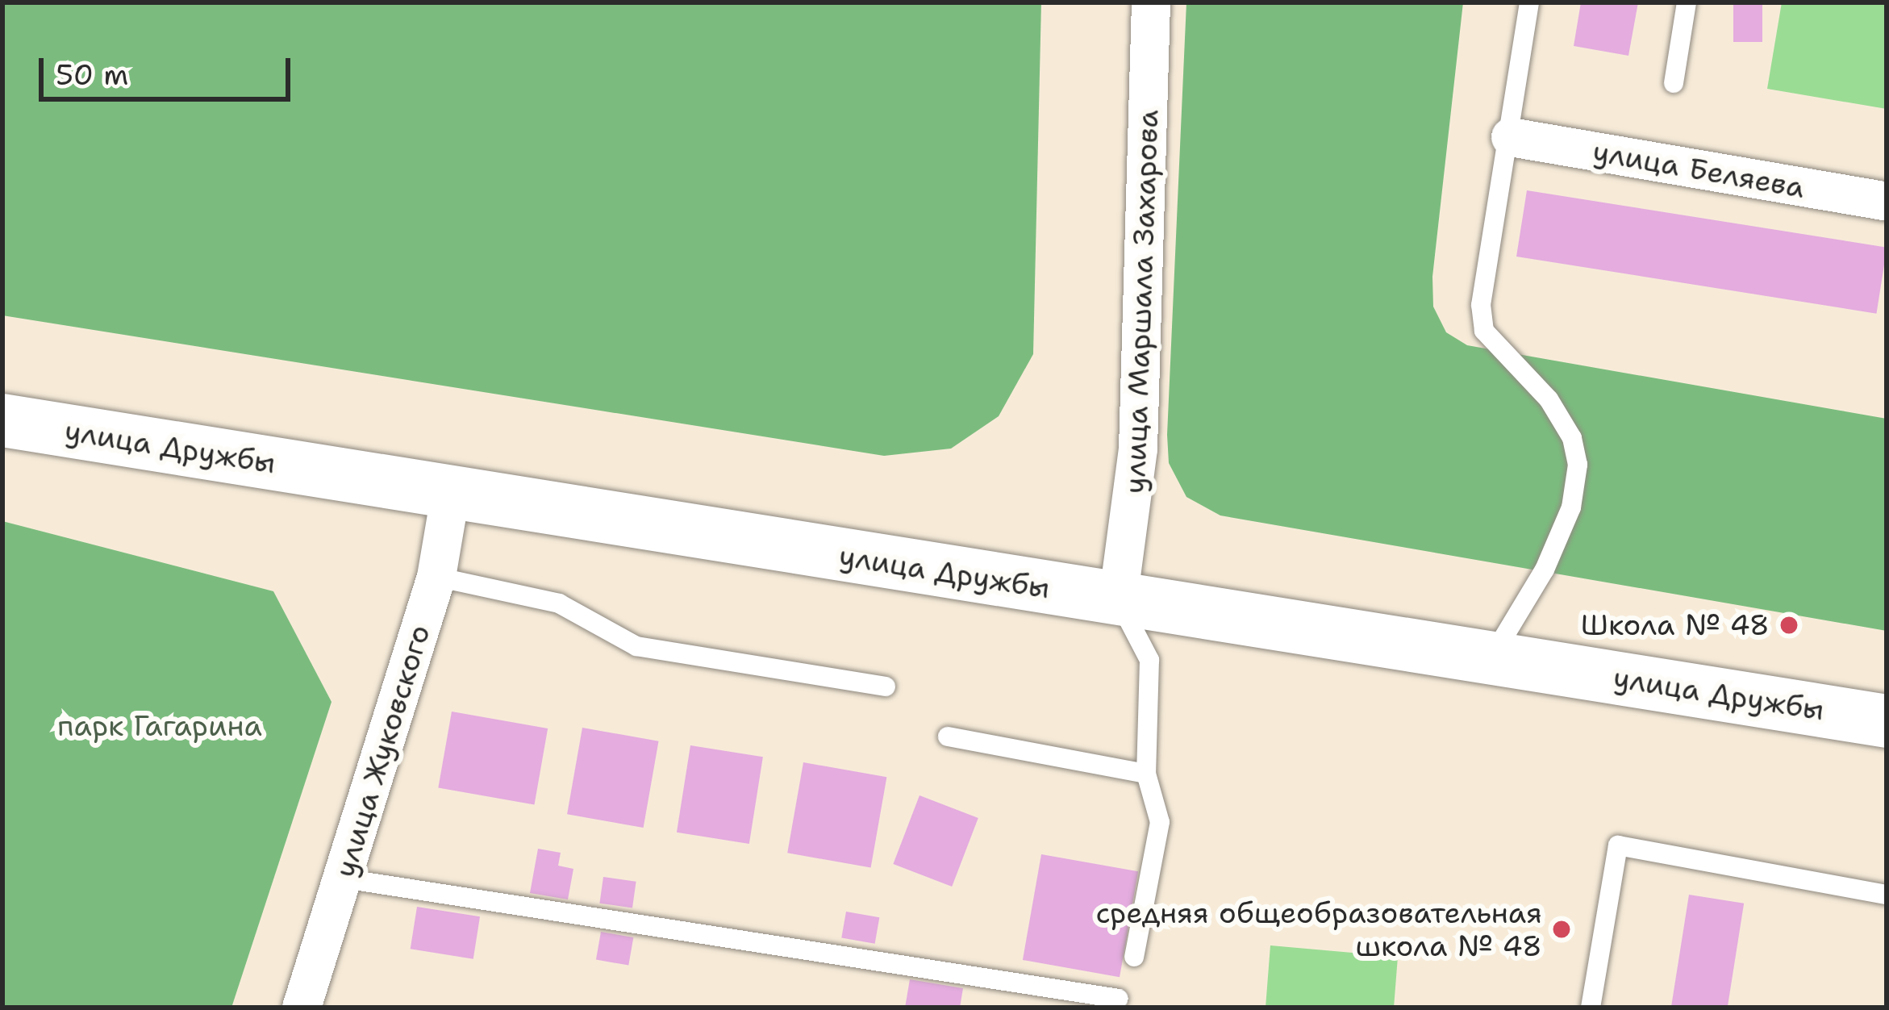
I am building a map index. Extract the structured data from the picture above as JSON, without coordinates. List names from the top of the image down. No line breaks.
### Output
{"streets":{"main road":["улица Дружбы"],"street":["улица Беляева","улица Маршала Захарова","улица Жуковского"]},"crossings":[["улица Маршала Захарова","улица Дружбы"],["улица Дружбы","улица Жуковского"]],"parks":["парк Гагарина"],"places":["Школа № 48","средняя общеобразовательная школа № 48"],"scale_bar":"50 m"}
